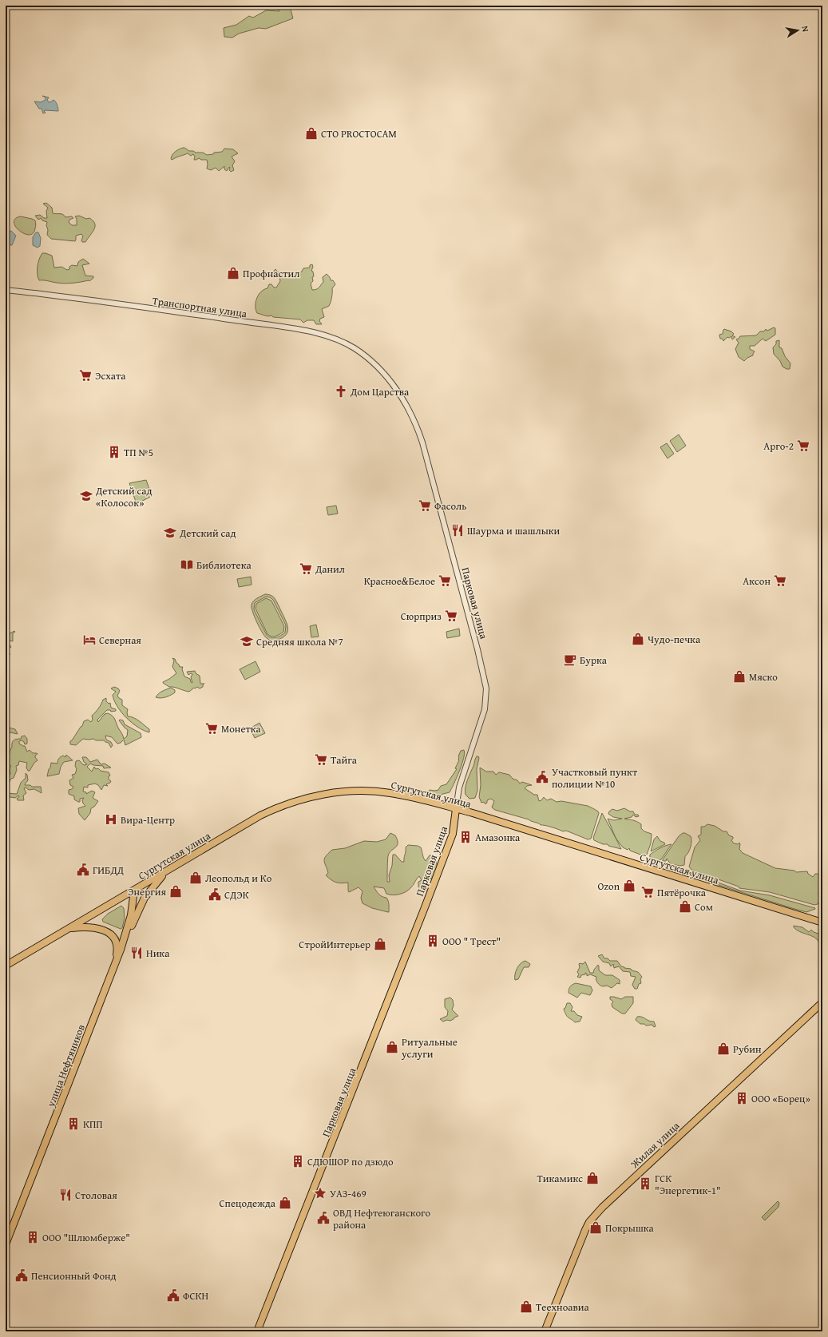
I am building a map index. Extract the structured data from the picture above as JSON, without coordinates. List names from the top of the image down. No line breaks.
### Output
{"streets":{"main road":["Парковая улица","Сургутская улица","улица Нефтяников","Жилая улица"],"street":["Транспортная улица"]},"crossings":[["Транспортная улица","Парковая улица"],["Парковая улица","Сургутская улица"],["Сургутская улица","улица Нефтяников"]],"places":{"shop":["СТО PROCTOCAM","Профнастил","Чудо-печка","Мяско","Леопольд и Ко","Ozon","Энергия","Сом","СтройИнтерьер","Ритуальные услуги","Рубин","Тикамикс","Спецодежда","Покрышка","Теехноавиа"],"supermarket":["Эсхата","Арго-2","Фасоль","Данил","Красное&Белое","Аксон","Сюрприз","Монетка","Тайга","Пятёрочка"],"church":["Дом Царства"],"building":["ТП №5","Амазонка","ООО \" Трест\"","ООО «Борец»","КПП","СДЮШОР по дзюдо","ГСК \"Энергетик-1\"","ООО \"Шлюмберже\""],"school or university":["Детский сад «Колосок»","Детский сад","Средняя школа №7"],"restaurant":["Шаурма и шашлыки","Ника","Столовая"],"library":["Библиотека"],"hotel":["Северная"],"cafe":["Бурка"],"public building":["Участковый пункт полиции №10","ГИБДД","СДЭК","ОВД Нефтеюганского района","Пенсионный Фонд","ФСКН"],"hospital":["Вира-Центр"],"place":["УАЗ-469"]},"north":"right"}
